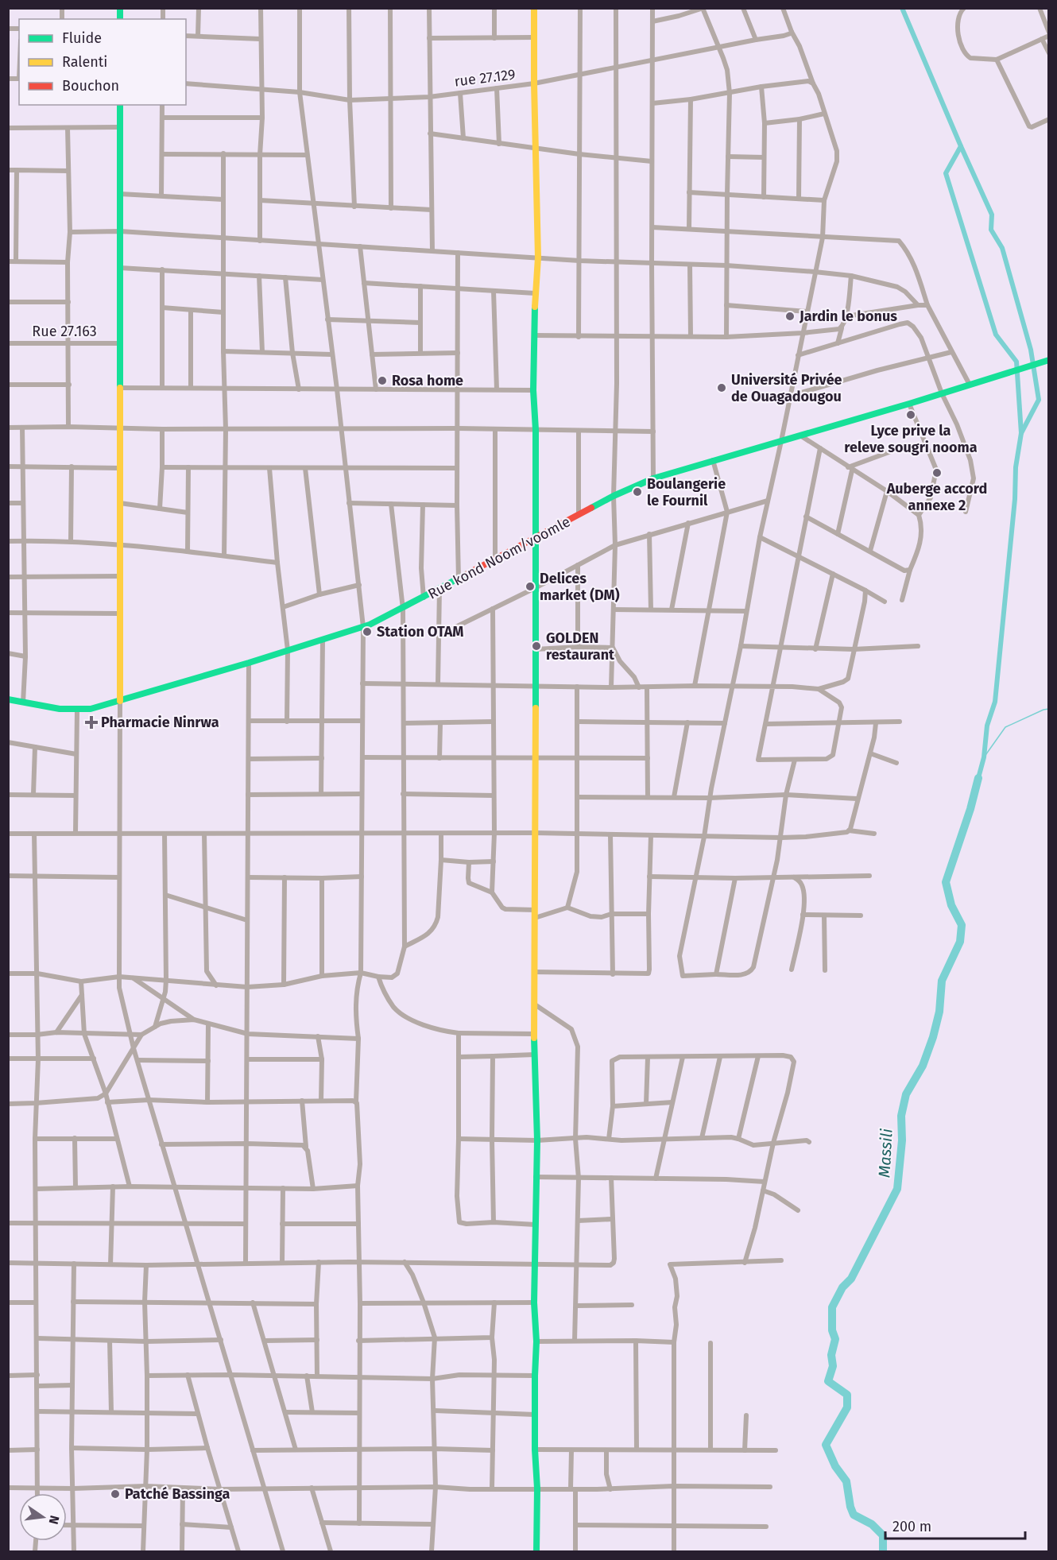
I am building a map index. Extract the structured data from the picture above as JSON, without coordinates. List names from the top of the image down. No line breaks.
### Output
{"streets":{"street":["rue 27.129","Rue 27.163","Rue kond Noom/voomle"]},"water":["Massili"],"places":{"other":["Jardin le bonus","Rosa home","Université Privée de Ouagadougou","Lyce prive la releve sougri nooma","Auberge accord annexe 2","Boulangerie le Fournil","Delices market (DM)","Station OTAM","GOLDEN restaurant","Patché Bassinga"],"health":["Pharmacie Ninrwa"]},"legend":["Fluide","Ralenti","Bouchon"],"scale_bar":"200 m","north":"right"}
